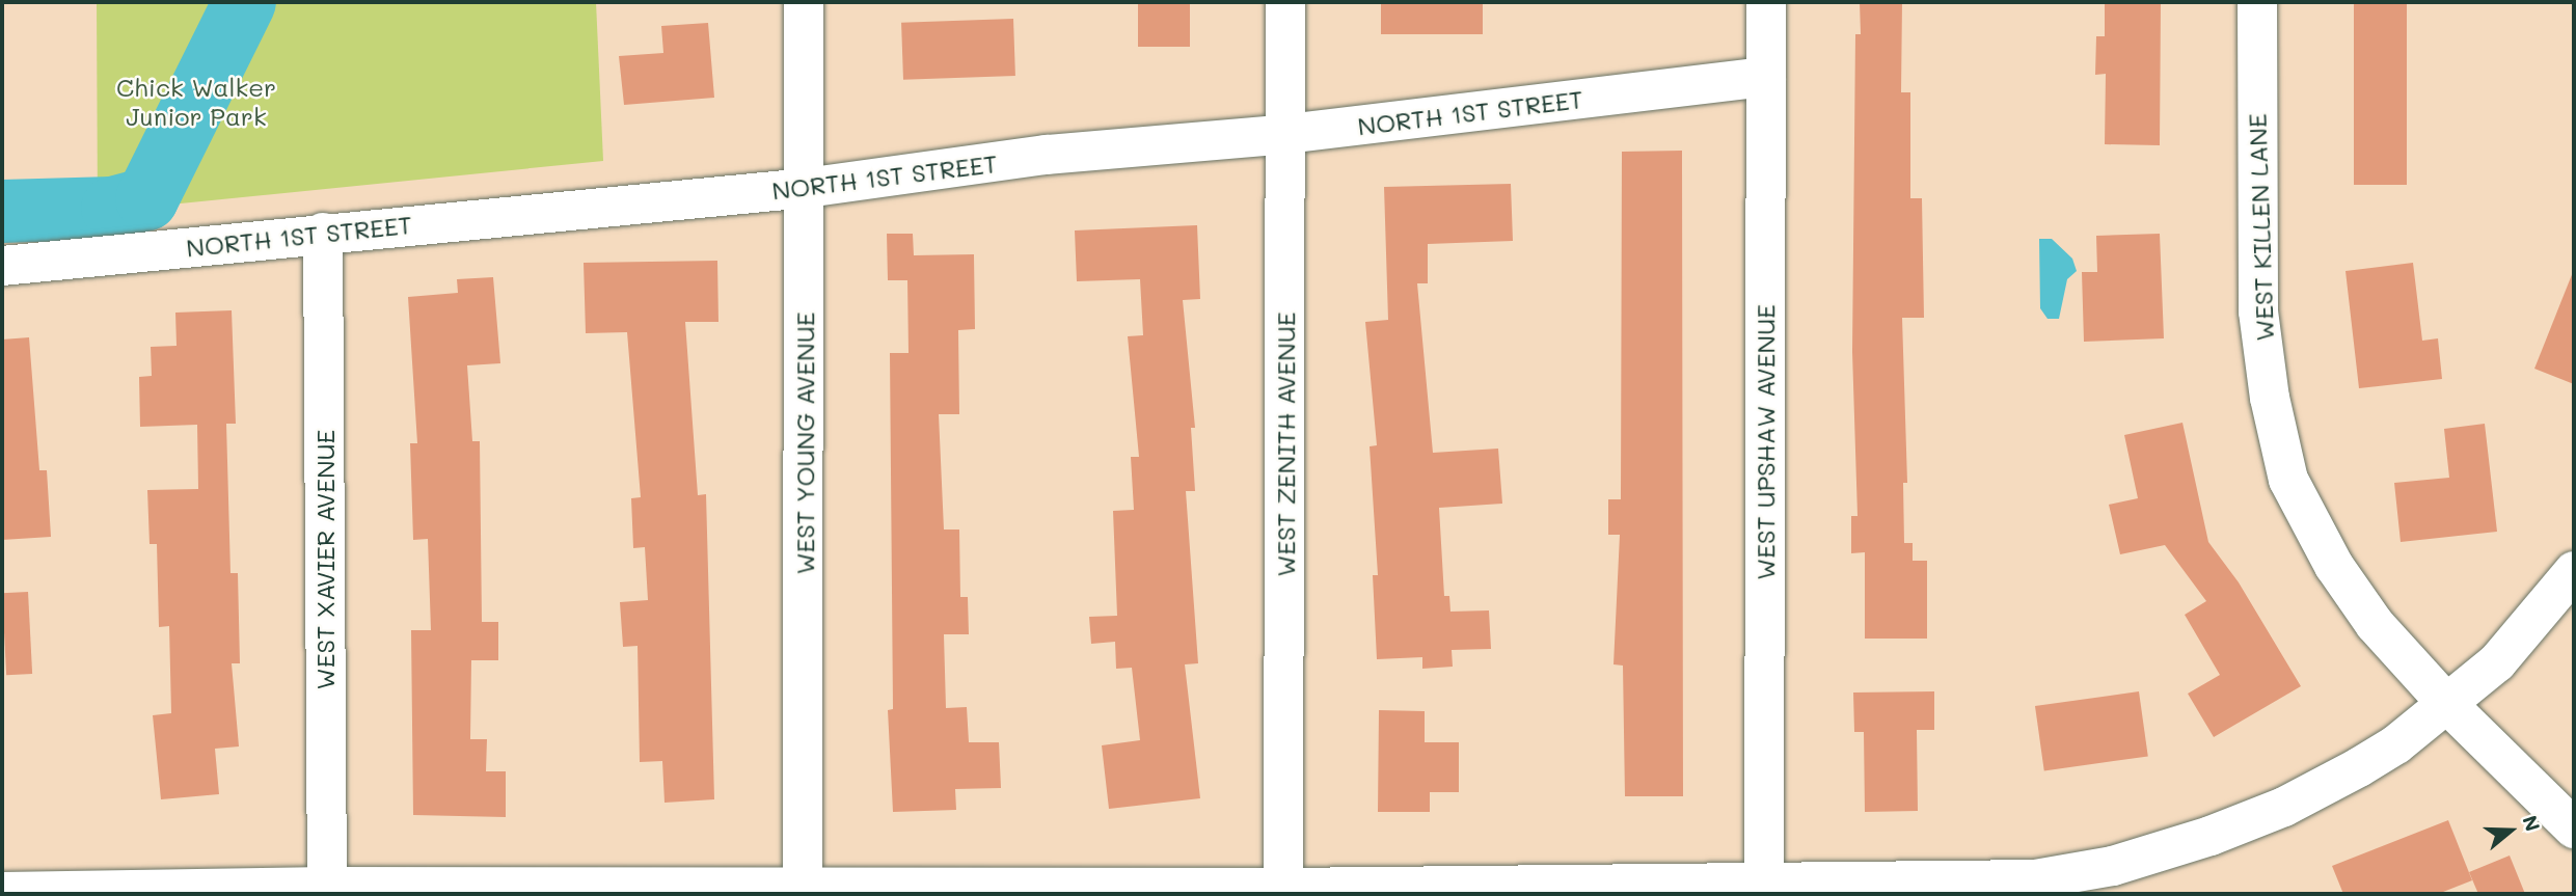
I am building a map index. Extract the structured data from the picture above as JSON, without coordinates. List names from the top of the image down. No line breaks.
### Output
{"streets":{"street":["NORTH 1ST STREET","WEST KILLEN LANE","WEST UPSHAW AVENUE","WEST YOUNG AVENUE","WEST ZENITH AVENUE","WEST XAVIER AVENUE"]},"crossings":[["NORTH 1ST STREET","WEST UPSHAW AVENUE"],["NORTH 1ST STREET","WEST YOUNG AVENUE"],["NORTH 1ST STREET","WEST ZENITH AVENUE"],["NORTH 1ST STREET","WEST XAVIER AVENUE"]],"parks":["Chick Walker Junior Park"],"north":"right"}
